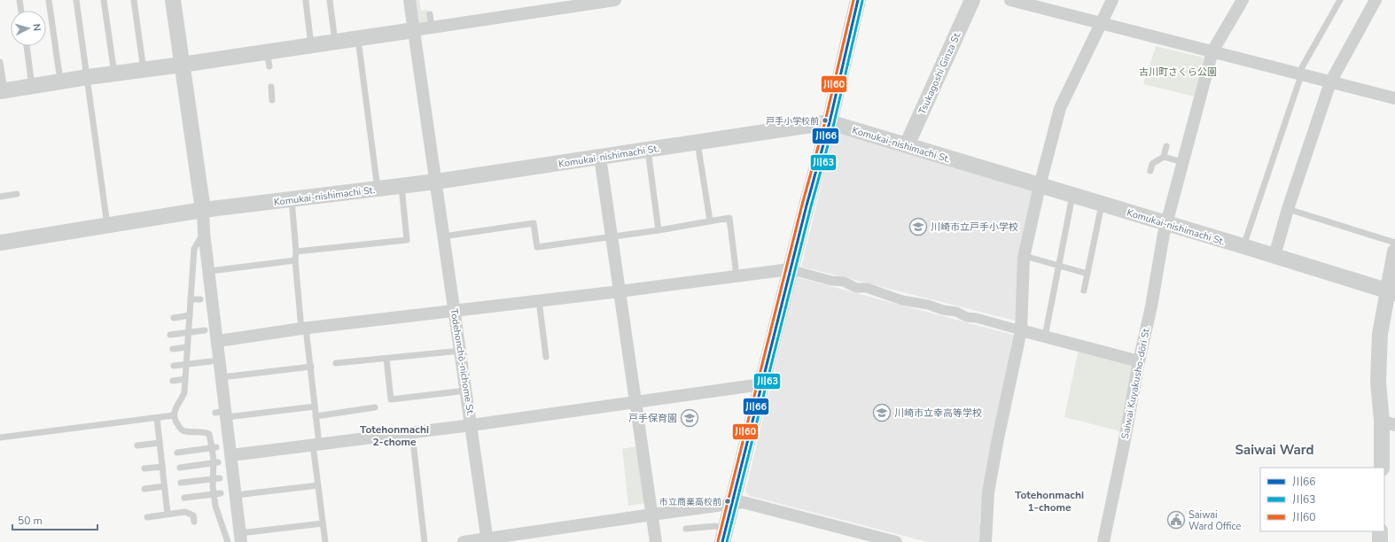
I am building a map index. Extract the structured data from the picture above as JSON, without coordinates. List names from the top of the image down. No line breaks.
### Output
{"streets":{"street":["Tsukagoshi Ginza St.","Komukai-nishimachi St.","Todehonchō-nichome St.","Saiwai Kuyakusho-dōri St."]},"crossings":[["Tsukagoshi Ginza St.","Komukai-nishimachi St."],["Komukai-nishimachi St.","Todehonchō-nichome St."],["Komukai-nishimachi St.","Saiwai Kuyakusho-dōri St."]],"districts":["Totehonmachi 2-chome","Saiwai Ward","Totehonmachi 1-chome"],"parks":["古川町さくら公園"],"places":{"other":["戸手小学校前","市立商業高校前"],"school or university":["川崎市立戸手小学校","川崎市立幸高等学校","戸手保育園"],"public building":["Saiwai Ward Office"]},"lines":["transit line 川66","transit line 川60","transit line 川63"],"legend":["川66","川63","川60"],"scale_bar":"50 m","north":"right"}
